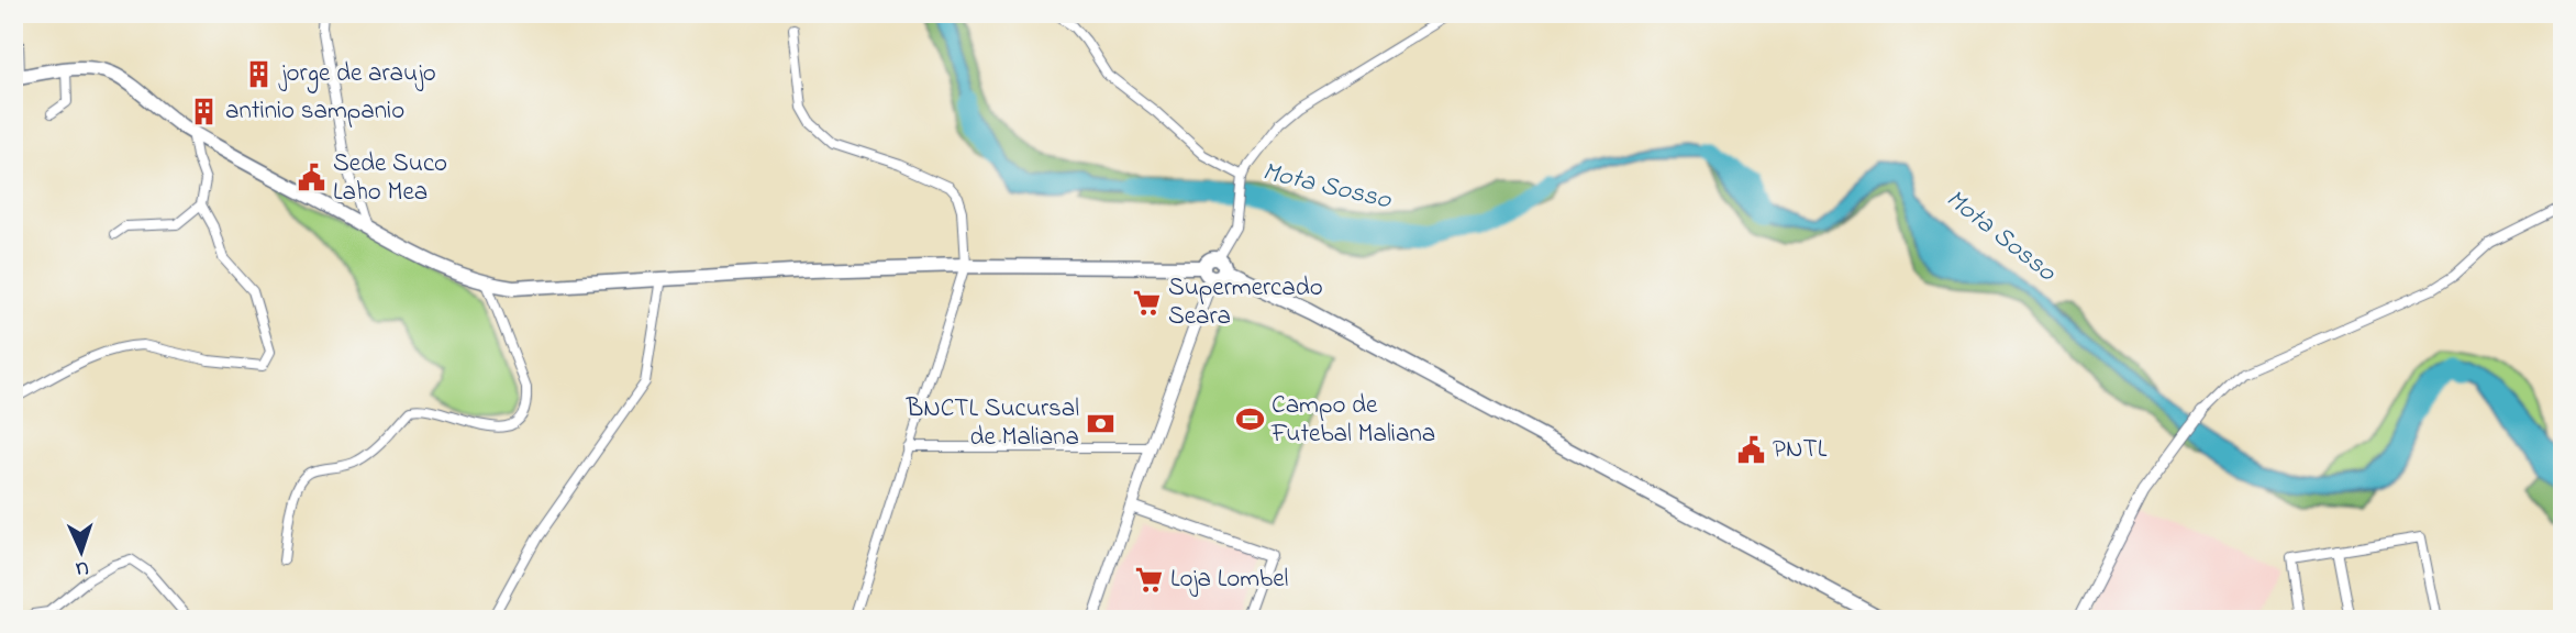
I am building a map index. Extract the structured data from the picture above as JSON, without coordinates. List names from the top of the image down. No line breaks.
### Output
{"water":["Mota Sosso"],"places":{"building":["jorge de araujo","antinio sampanio"],"public building":["Sede Suco Laho Mea","PNTL"],"supermarket":["Supermercado Seara","Loja Lombel"],"sports":["Campo de Futebal Maliana"],"bank":["BNCTL Sucursal de Maliana"]},"north":"bottom"}
